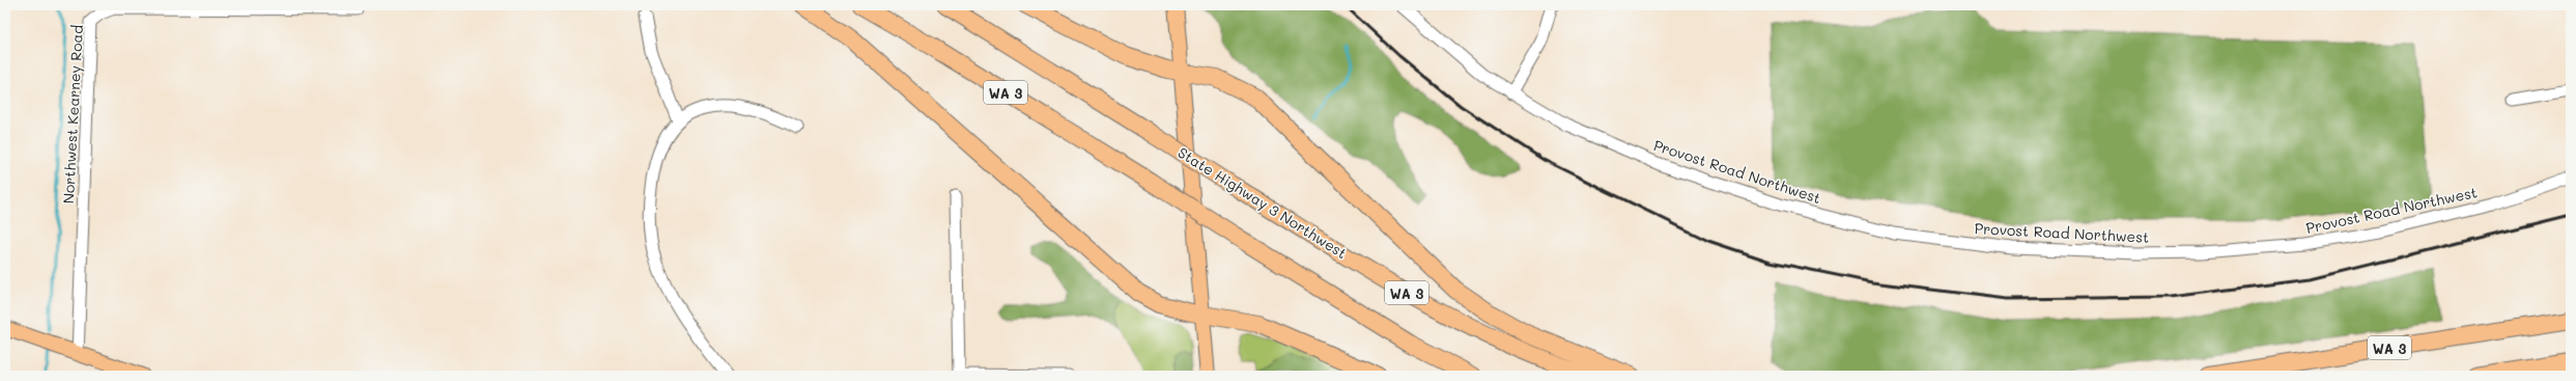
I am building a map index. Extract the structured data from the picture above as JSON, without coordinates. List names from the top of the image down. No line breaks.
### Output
{"streets":{"highway":["WA 3","State Highway 3 Northwest"],"street":["Northwest Kearney Road","Provost Road Northwest"]}}
